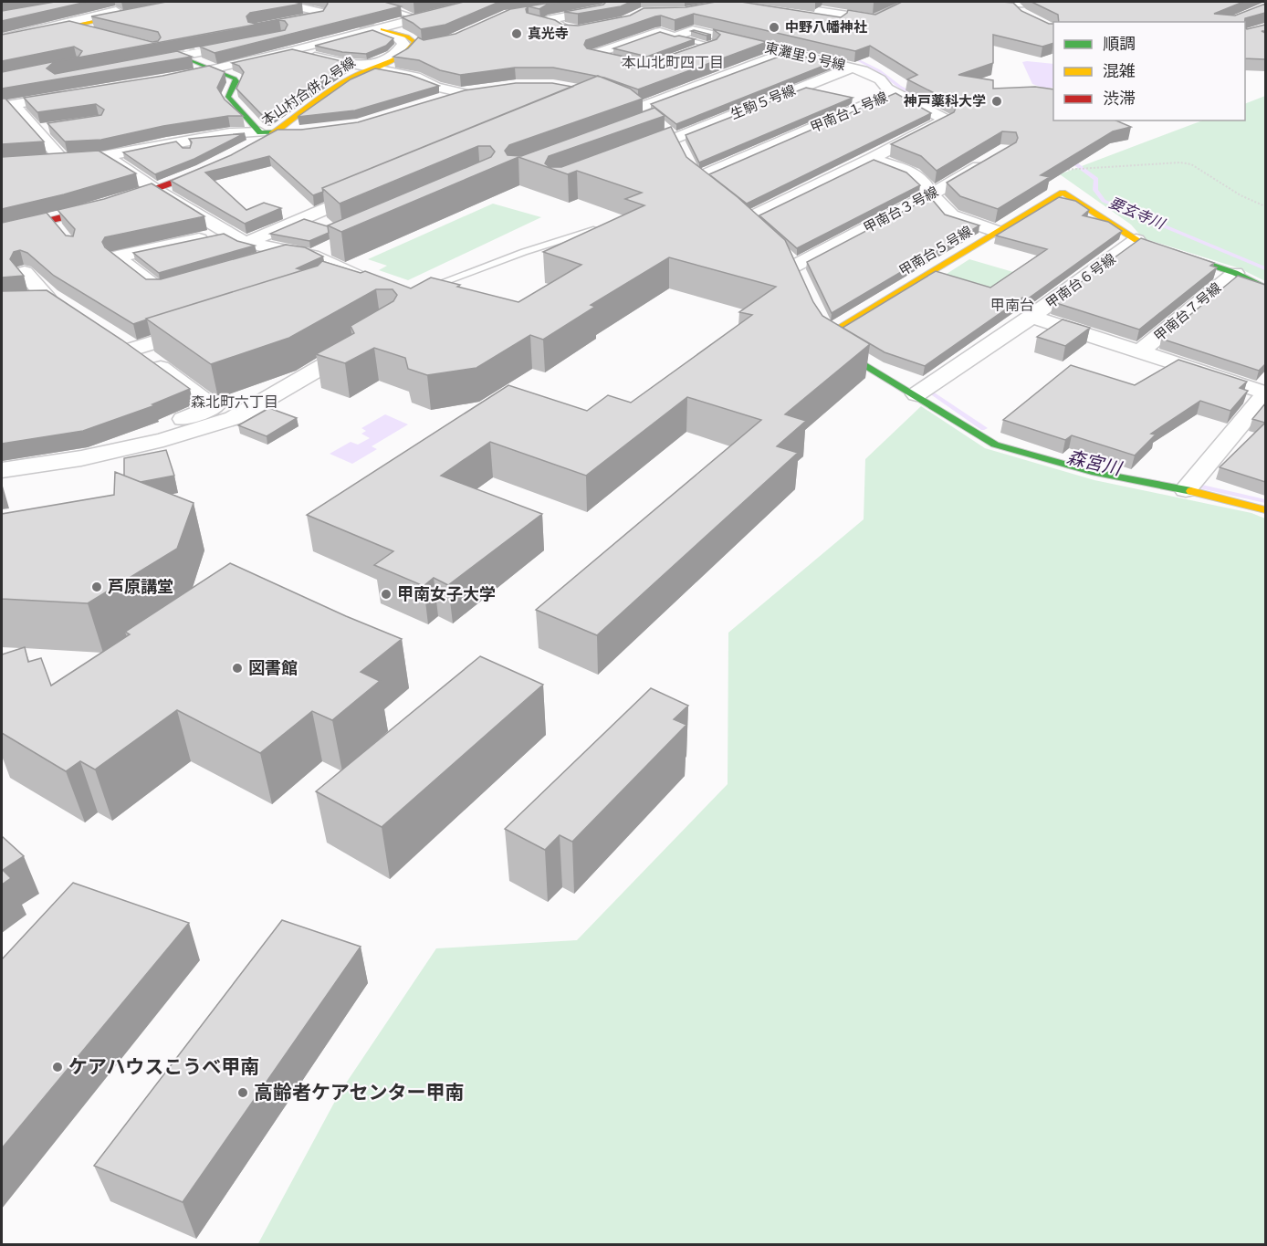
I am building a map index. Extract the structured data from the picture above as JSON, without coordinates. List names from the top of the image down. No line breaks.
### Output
{"streets":{"street":["東灘里９号線","本山村合併２号線","生駒５号線","甲南台１号線","甲南台３号線","甲南台５号線","甲南台６号線","甲南台７号線"]},"crossings":[["東灘里９号線","生駒５号線"],["東灘里９号線","甲南台１号線"],["甲南台５号線","甲南台６号線"]],"districts":["本山北町四丁目","甲南台","森北町六丁目"],"water":["要玄寺川","森宮川"],"places":["中野八幡神社","真光寺","神戸薬科大学","芦原講堂","甲南女子大学","図書館","ケアハウスこうべ甲南","高齢者ケアセンター甲南"],"legend":["順調","混雑","渋滞"]}
